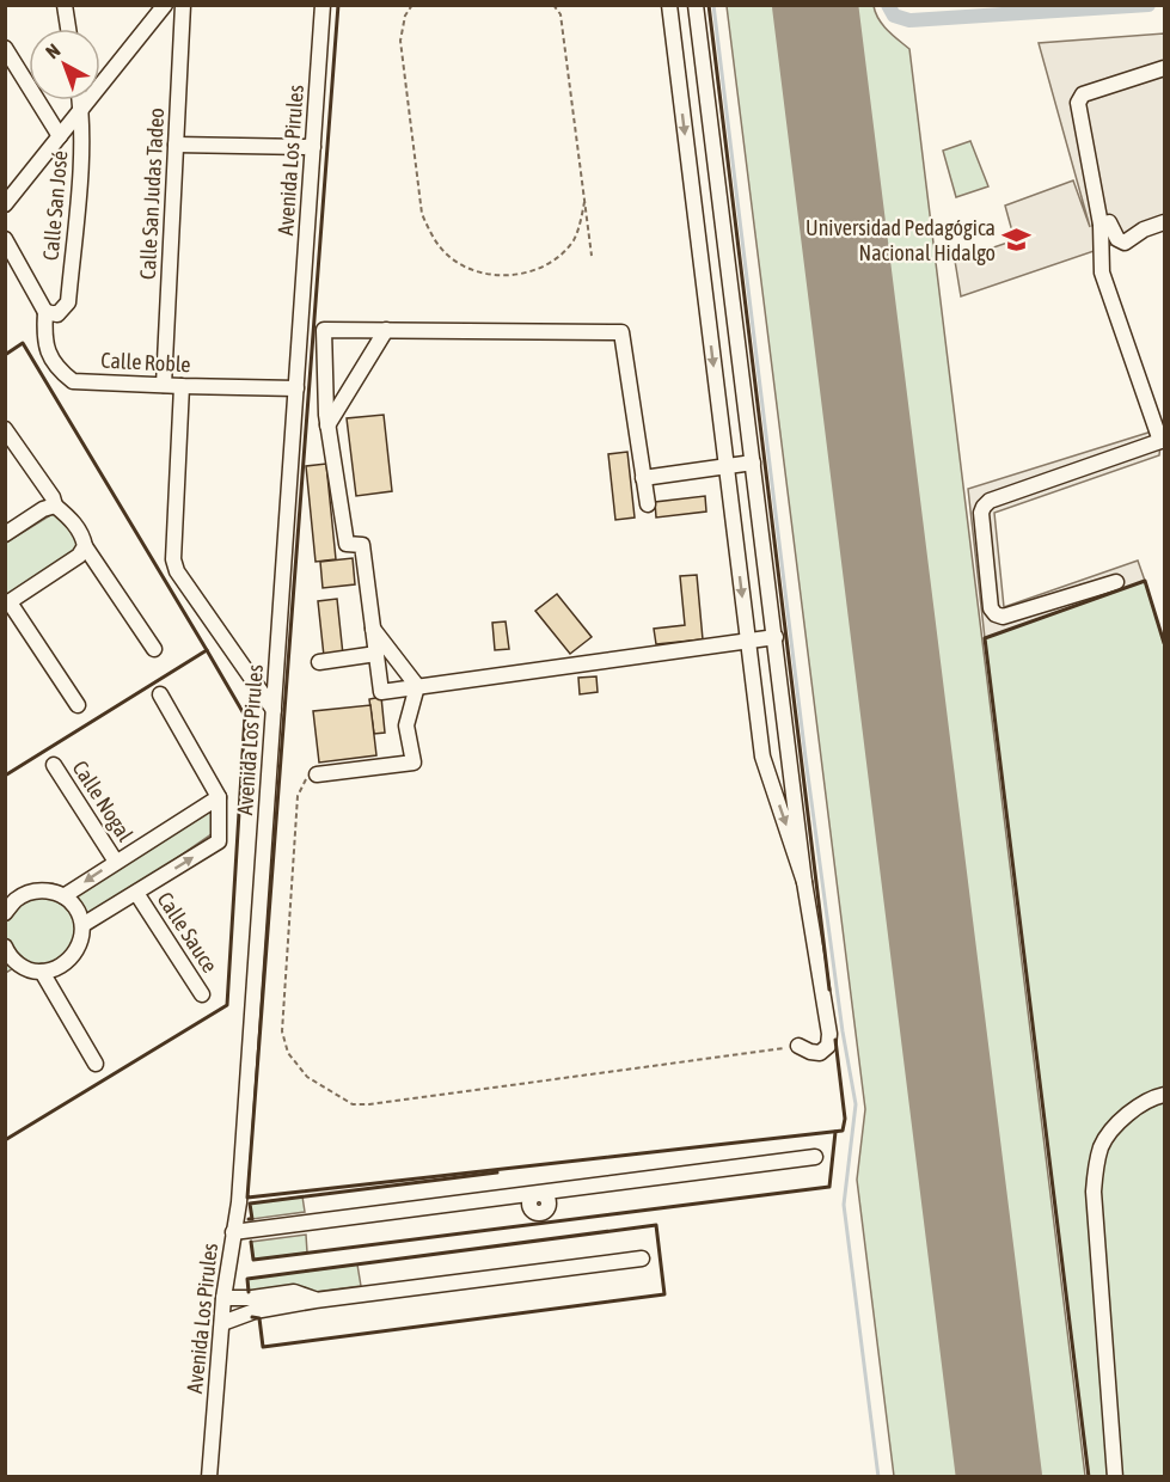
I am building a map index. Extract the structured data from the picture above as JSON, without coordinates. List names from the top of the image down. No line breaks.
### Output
{"streets":{"street":["Avenida Los Pirules","Calle San Judas Tadeo","Calle San José","Calle Roble","Calle Nogal","Calle Sauce"]},"crossings":[["Avenida Los Pirules","Calle Roble"],["Calle San Judas Tadeo","Calle Roble"],["Calle San José","Calle Roble"]],"places":{"school or university":["Universidad Pedagógica Nacional Hidalgo"]},"north":"top left"}
